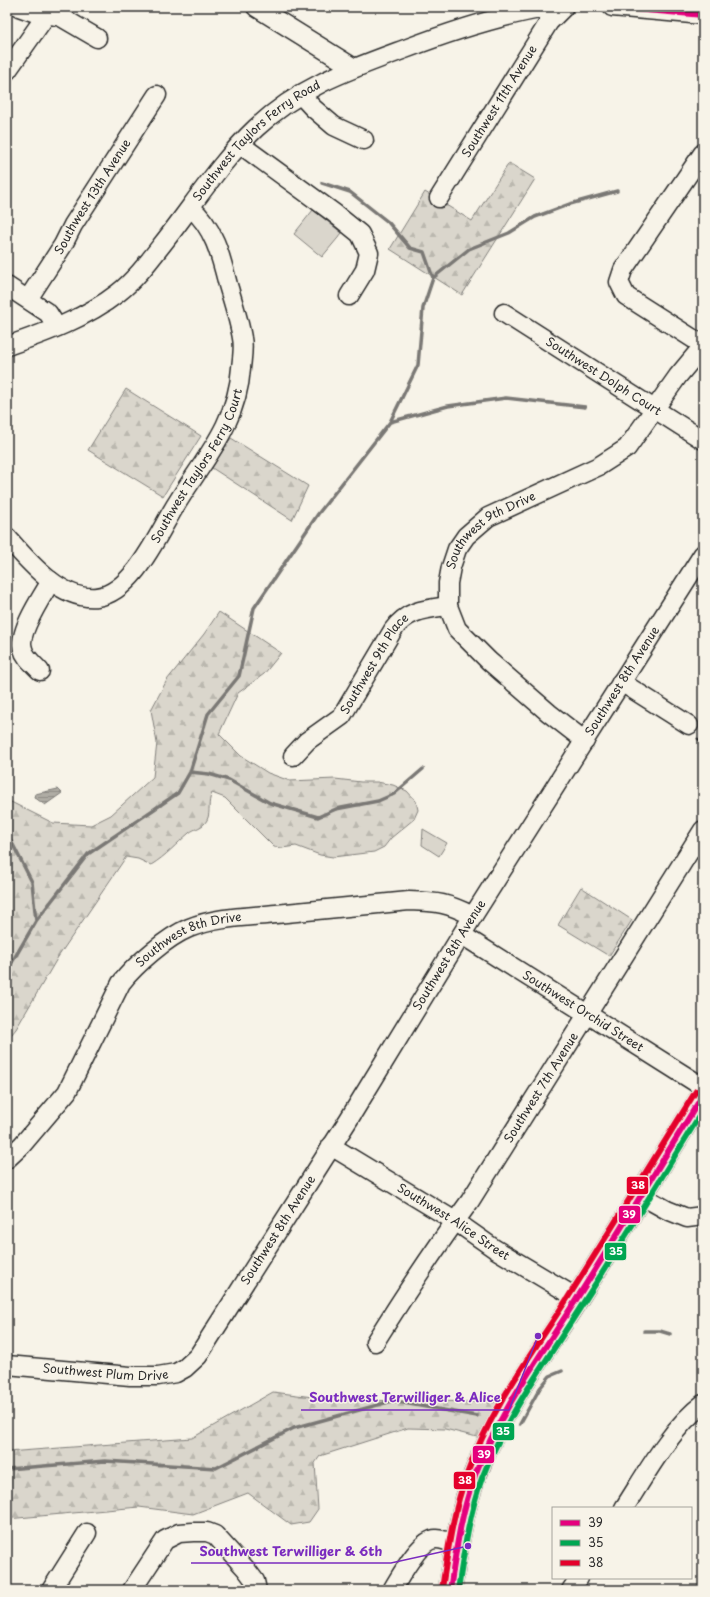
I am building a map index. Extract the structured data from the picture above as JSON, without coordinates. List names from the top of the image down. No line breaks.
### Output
{"streets":{"street":["Southwest 11th Avenue","Southwest Taylors Ferry Road","Southwest 13th Avenue","Southwest Dolph Court","Southwest Taylors Ferry Court","Southwest 9th Drive","Southwest 9th Place","Southwest 8th Avenue","Southwest 8th Drive","Southwest Orchid Street","Southwest 7th Avenue","Southwest Alice Street","Southwest Plum Drive"]},"crossings":[["Southwest Taylors Ferry Road","Southwest Taylors Ferry Court"],["Southwest Dolph Court","Southwest 9th Drive"],["Southwest 9th Drive","Southwest 9th Place"],["Southwest 9th Drive","Southwest 8th Avenue"],["Southwest 8th Avenue","Southwest 8th Drive"],["Southwest 8th Avenue","Southwest Orchid Street"],["Southwest 8th Avenue","Southwest Alice Street"],["Southwest 8th Avenue","Southwest Plum Drive"],["Southwest Orchid Street","Southwest 7th Avenue"],["Southwest 7th Avenue","Southwest Alice Street"]],"places":["Southwest Terwilliger & Alice","Southwest Terwilliger & 6th"],"lines":["transit line 39","transit line 38","transit line 35"],"legend":["39","35","38"]}
